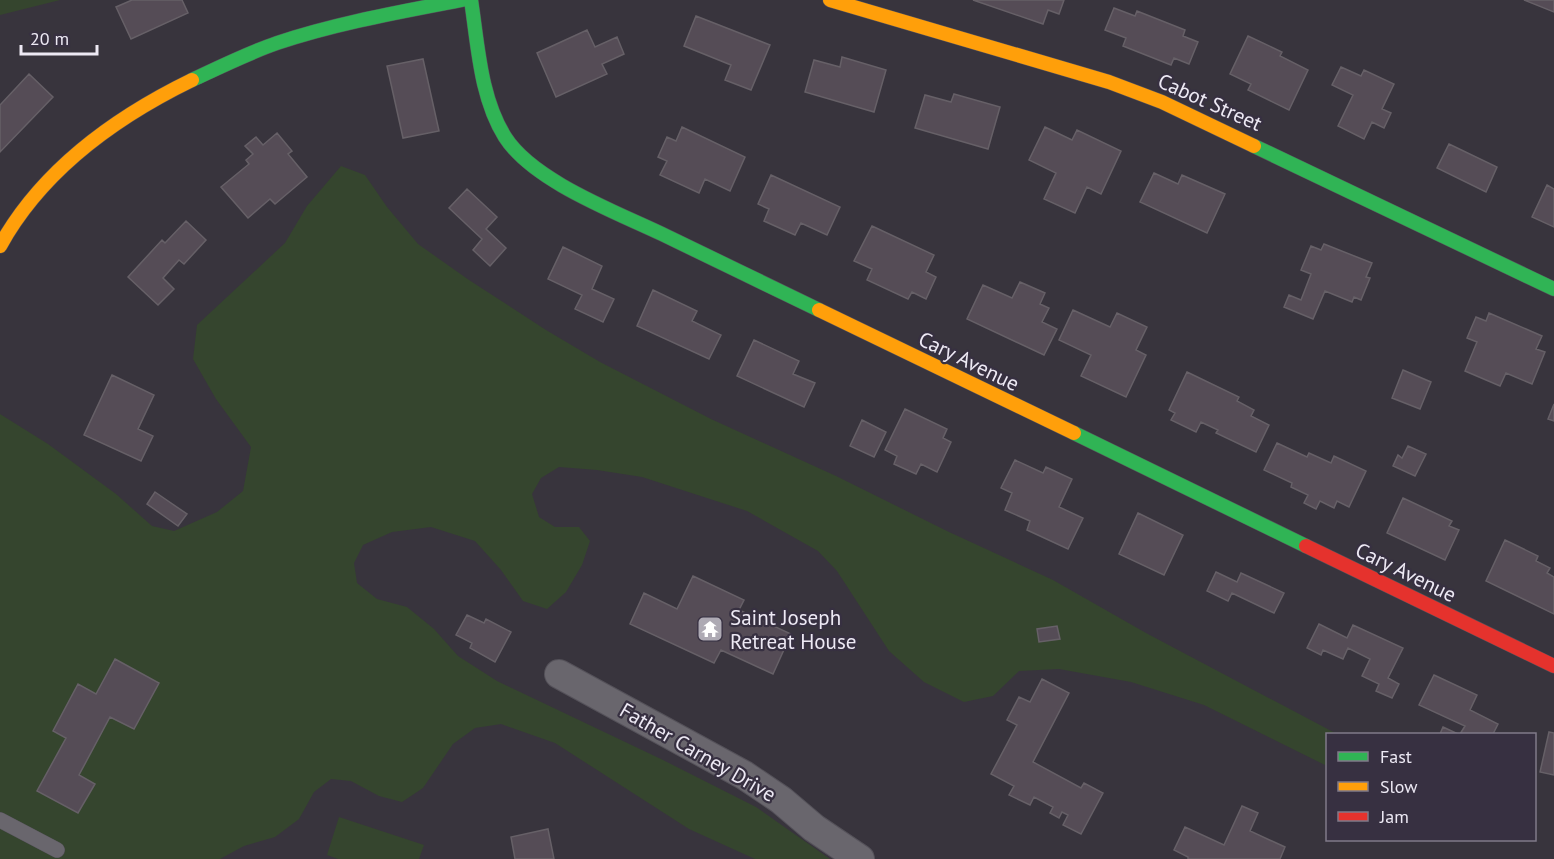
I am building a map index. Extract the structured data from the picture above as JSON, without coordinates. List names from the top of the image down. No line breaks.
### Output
{"streets":{"street":["Cabot Street","Cary Avenue","Father Carney Drive"]},"places":{"temple":["Saint Joseph Retreat House"]},"legend":["Fast","Slow","Jam"],"scale_bar":"20 m"}
